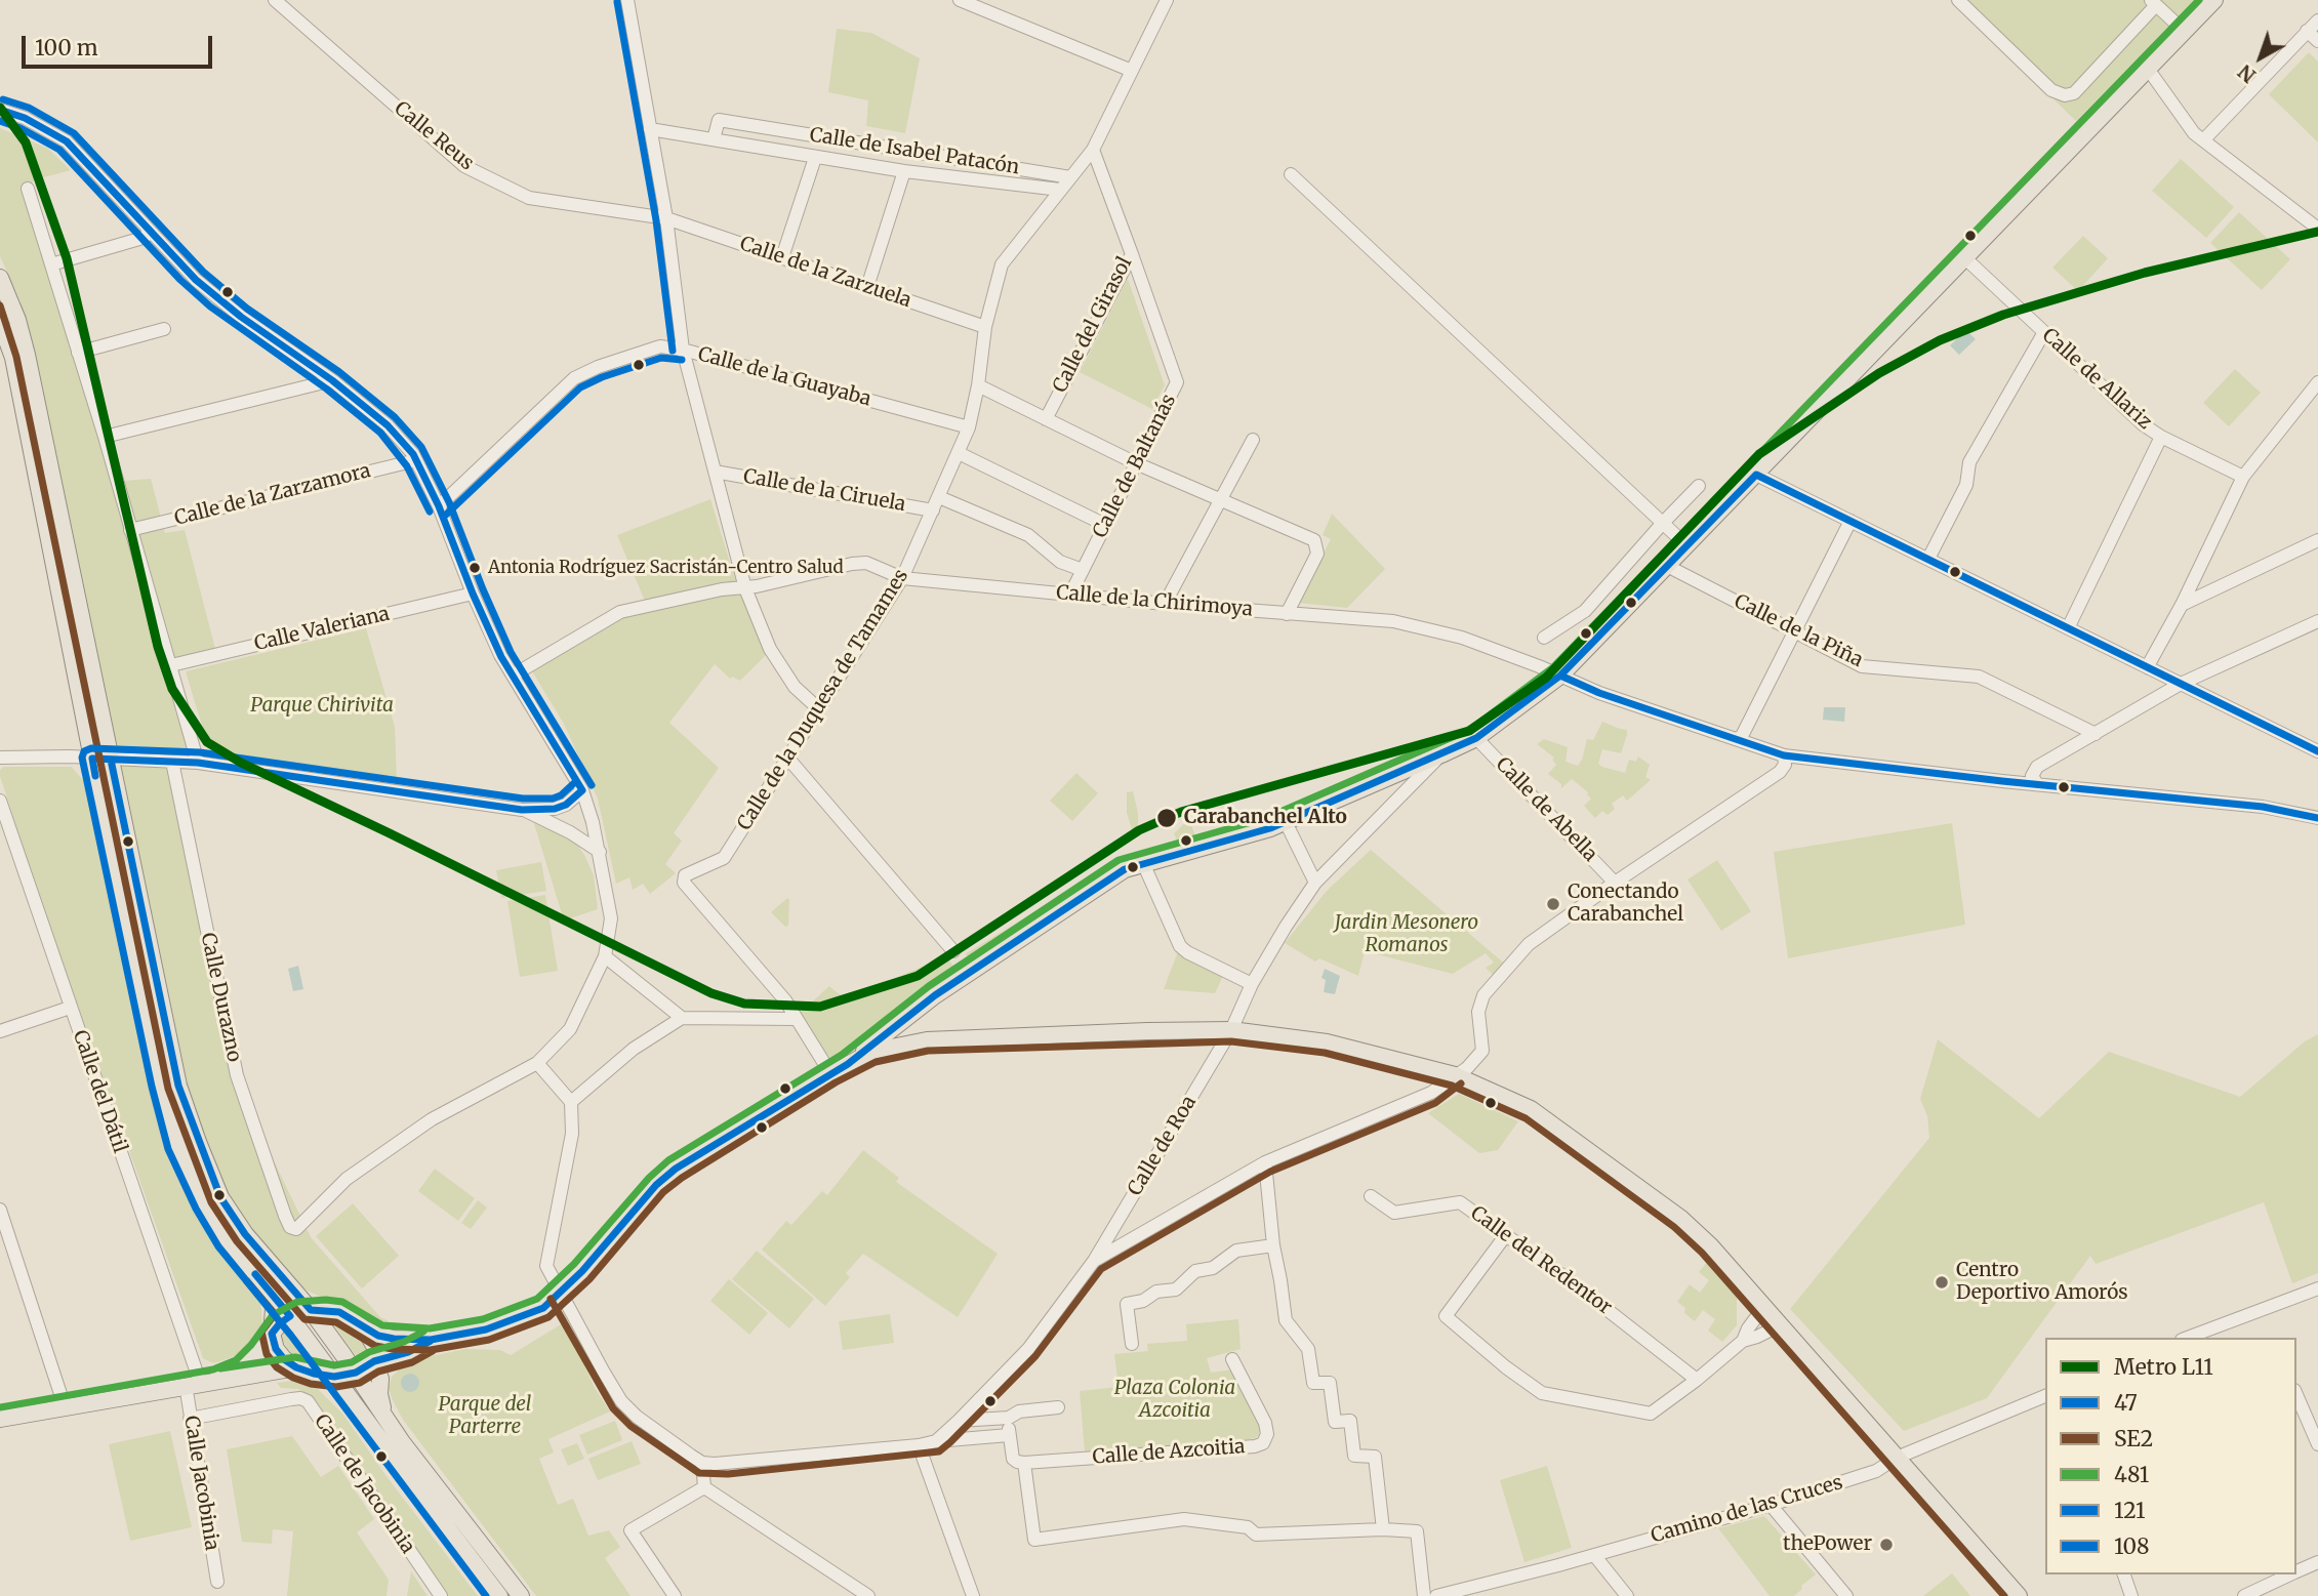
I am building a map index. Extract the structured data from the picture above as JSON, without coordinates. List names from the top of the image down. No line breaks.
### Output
{"streets":{"street":["Calle Reus","Calle de Isabel Patacón","Calle de la Zarzuela","Calle del Girasol","Calle de la Guayaba","Calle de Allariz","Calle de Baltanás","Calle de la Ciruela","Calle de la Zarzamora","Calle de la Chirimoya","Calle Valeriana","Calle de la Piña","Calle de la Duquesa de Tamames","Calle de Abella","Calle Durazno","Calle del Dátil","Calle de Roa","Calle del Redentor","Calle de Azcoitia","Calle Jacobinia","Calle de Jacobinia","Camino de las Cruces"]},"crossings":[["Calle Reus","Calle de la Zarzuela"],["Calle de Isabel Patacón","Calle de la Duquesa de Tamames"],["Calle de la Zarzuela","Calle de la Duquesa de Tamames"],["Calle del Girasol","Calle de Baltanás"],["Calle del Girasol","Calle de la Duquesa de Tamames"],["Calle de la Guayaba","Calle de la Duquesa de Tamames"],["Calle de Baltanás","Calle de la Chirimoya"],["Calle de la Ciruela","Calle de la Duquesa de Tamames"],["Calle de la Chirimoya","Calle de la Duquesa de Tamames"],["Calle del Dátil","Calle Jacobinia"],["Calle Jacobinia","Calle de Jacobinia"]],"parks":["Parque Chirivita","Jardin Mesonero Romanos","Plaza Colonia Azcoitia","Parque del Parterre"],"places":["Antonia Rodríguez Sacristán-Centro Salud","Carabanchel Alto","Conectando Carabanchel","Centro Deportivo Amorós","thePower"],"lines":["transit line 481","transit line 108","transit line 121","metro line L11","transit line 47","transit line SE2"],"legend":["Metro L11","47","SE2","481","121","108"],"scale_bar":"100 m","north":"bottom left"}
